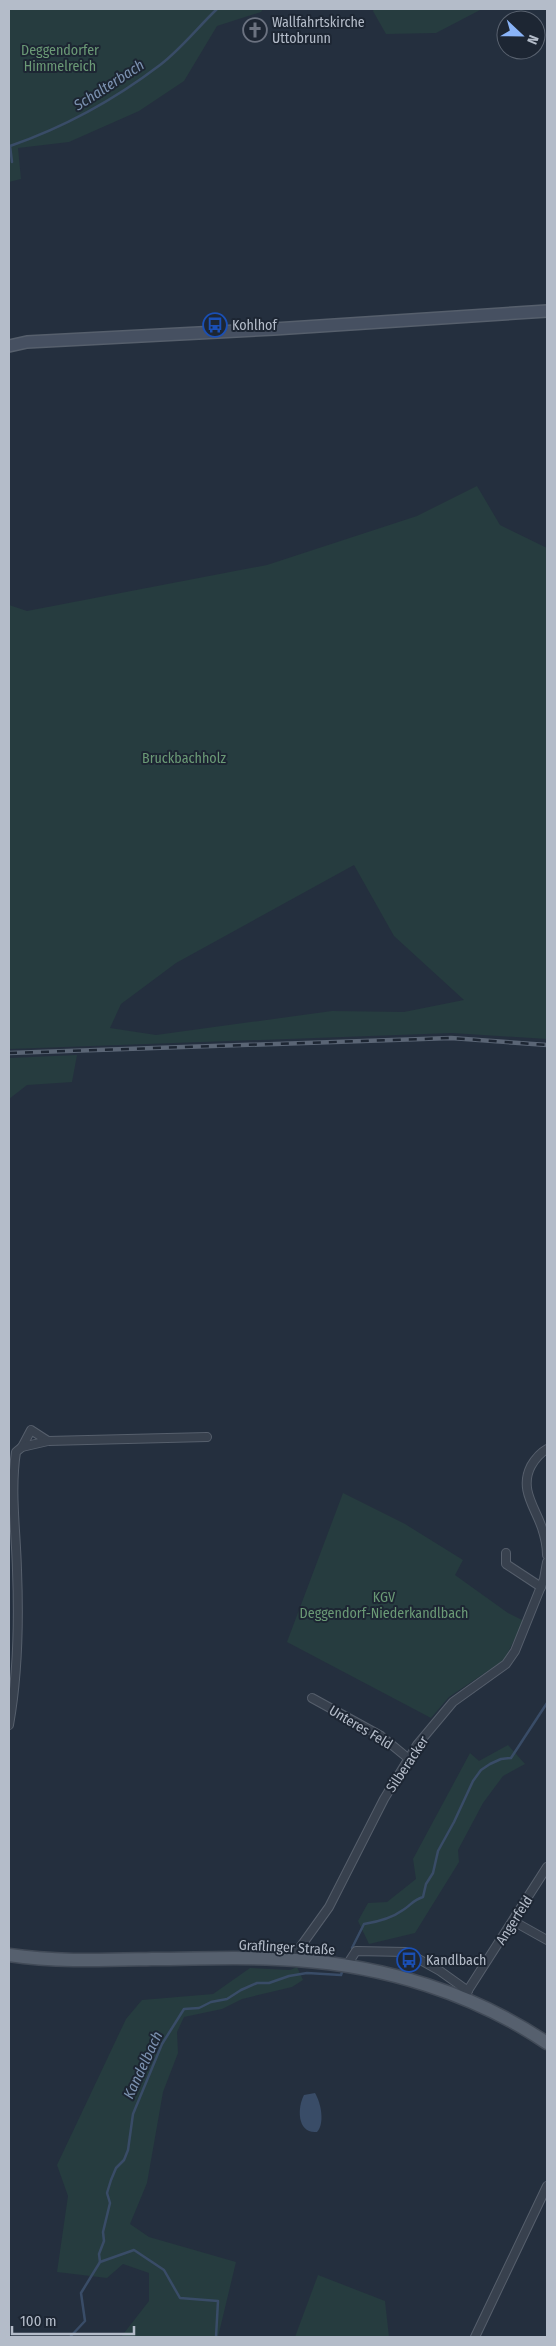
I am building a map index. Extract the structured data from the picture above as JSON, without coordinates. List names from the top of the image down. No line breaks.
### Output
{"streets":{"main road":["Graflinger Straße"],"street":["Unteres Feld","Silberacker","Angerfeld"]},"crossings":[["Unteres Feld","Silberacker"],["Silberacker","Graflinger Straße"],["Angerfeld","Graflinger Straße"]],"water":["Schalterbach","Kandelbach"],"parks":["Deggendorfer Himmelreich","Bruckbachholz","KGV Deggendorf-Niederkandlbach"],"places":{"church":["Wallfahrtskirche Uttobrunn"],"bus stop":["Kohlhof","Kandlbach"]},"scale_bar":"100 m","north":"right"}
